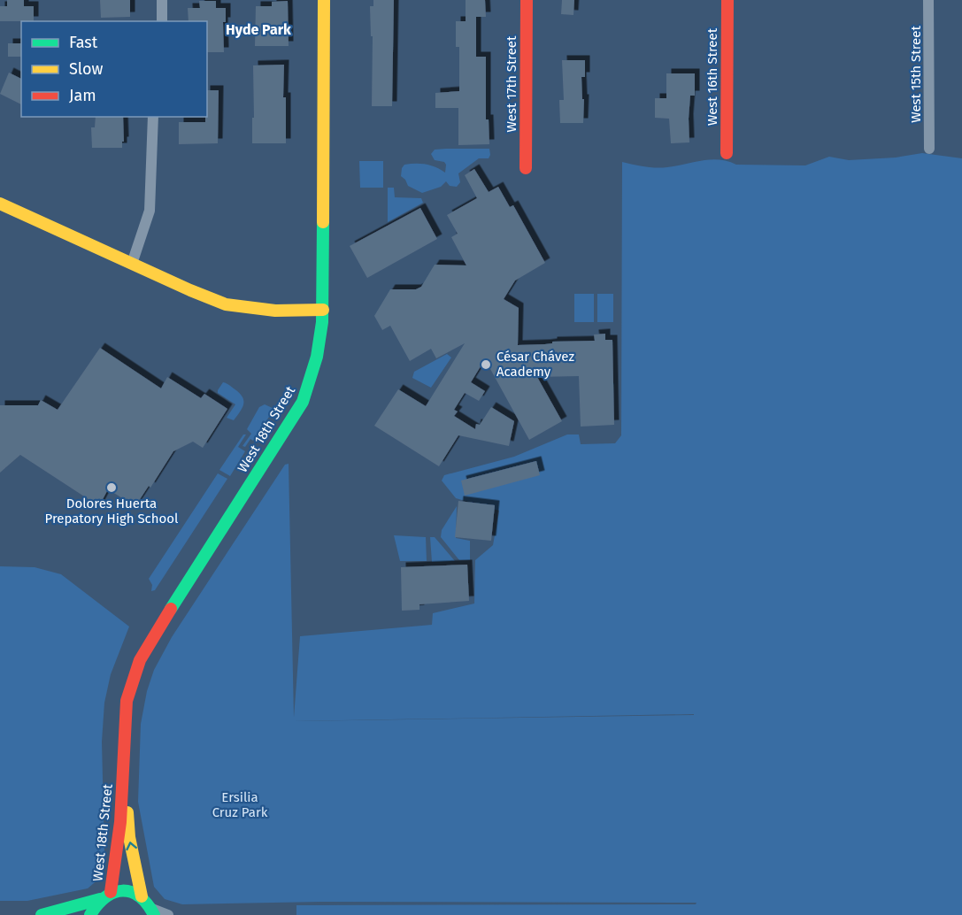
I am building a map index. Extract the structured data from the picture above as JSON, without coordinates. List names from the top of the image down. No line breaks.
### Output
{"streets":{"street":["West 15th Street","West 16th Street","West 17th Street","West 18th Street"]},"districts":["Hyde Park"],"parks":["Ersilia Cruz Park"],"places":["César Chávez Academy","Dolores Huerta Prepatory High School"],"legend":["Fast","Slow","Jam"]}
